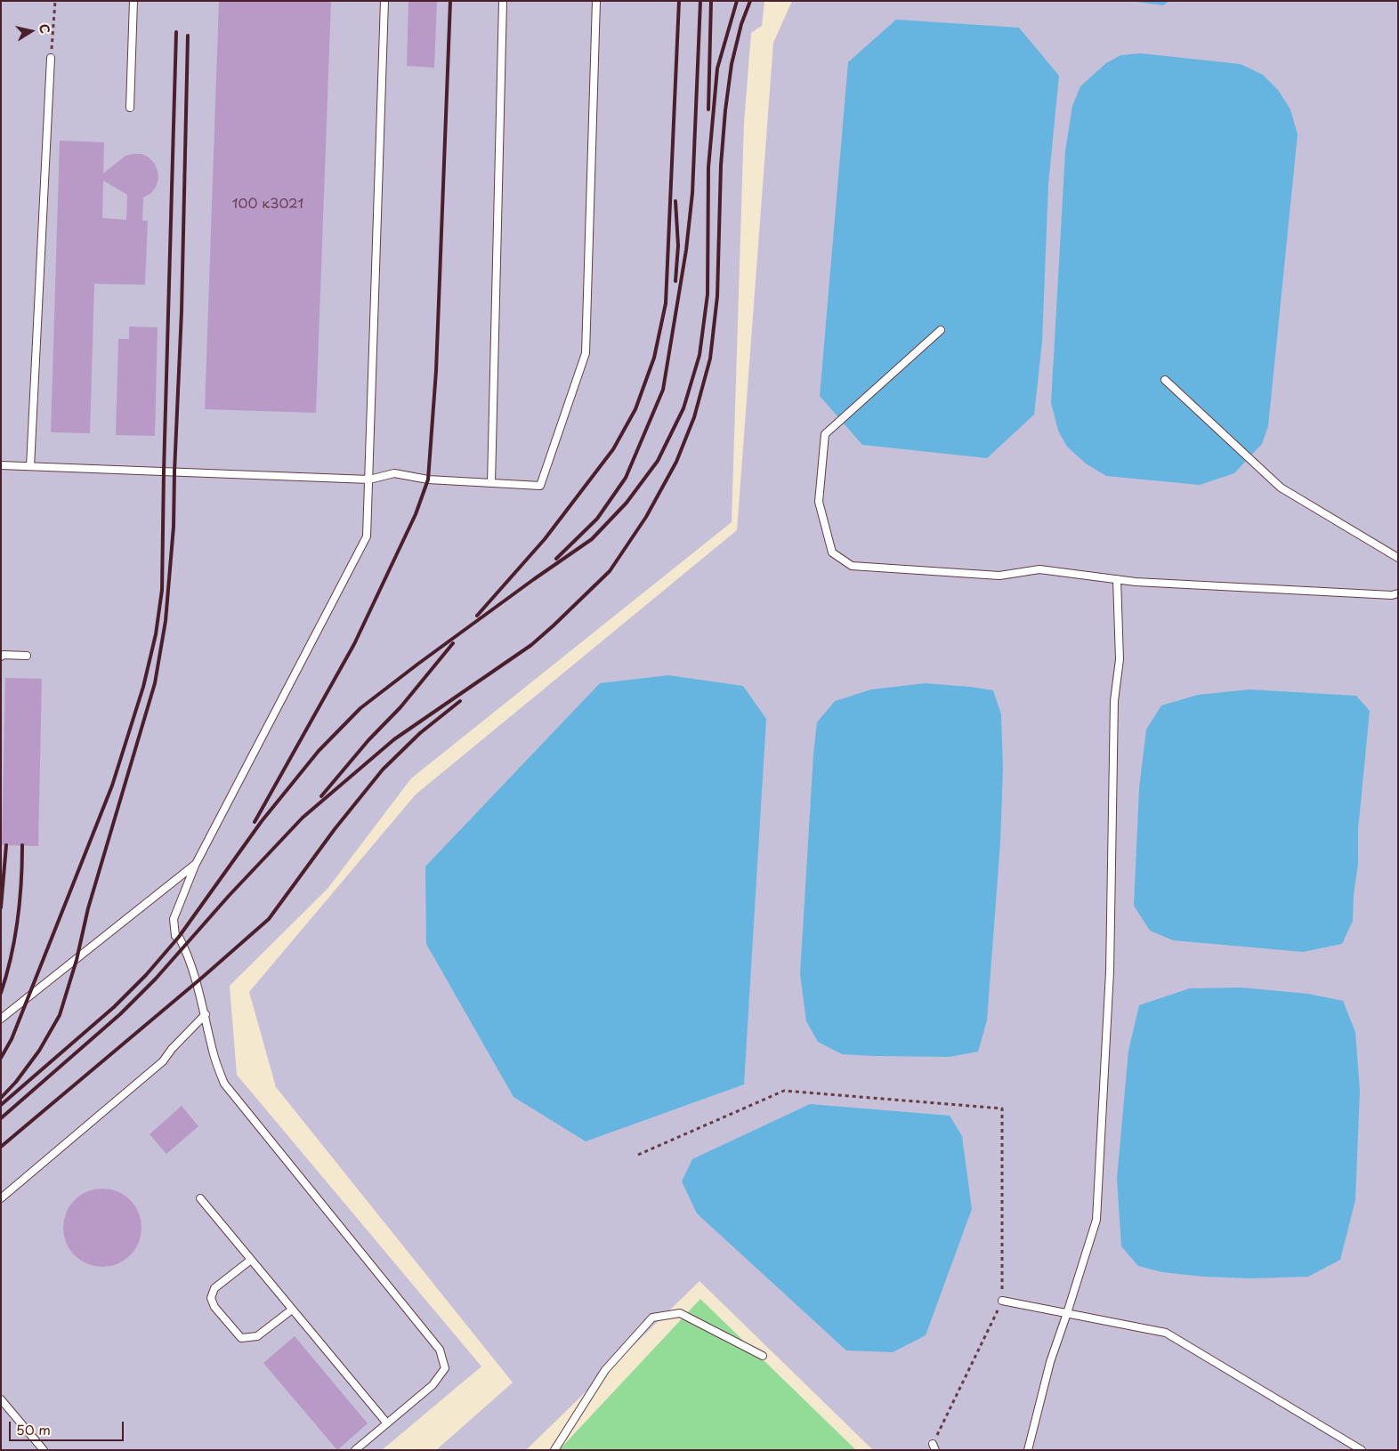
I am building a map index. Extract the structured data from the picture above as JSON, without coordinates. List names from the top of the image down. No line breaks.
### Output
{"house_numbers":["100 к3021"],"scale_bar":"50 m","north":"right"}
